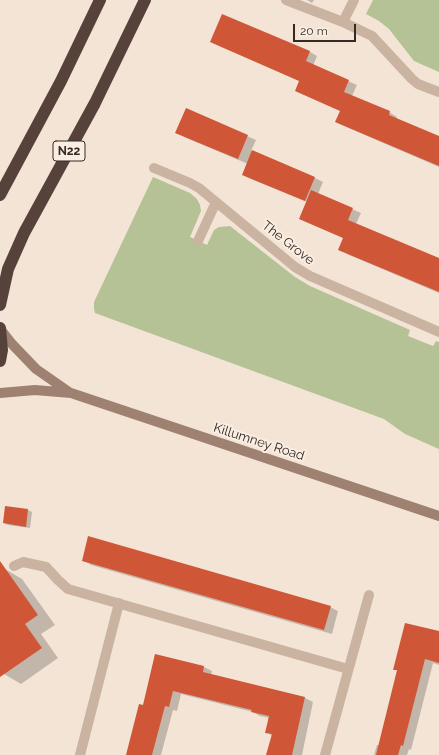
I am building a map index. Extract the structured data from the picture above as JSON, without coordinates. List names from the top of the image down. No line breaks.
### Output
{"streets":{"highway":["N22"],"street":["The Grove","Killumney Road"]},"scale_bar":"20 m"}
